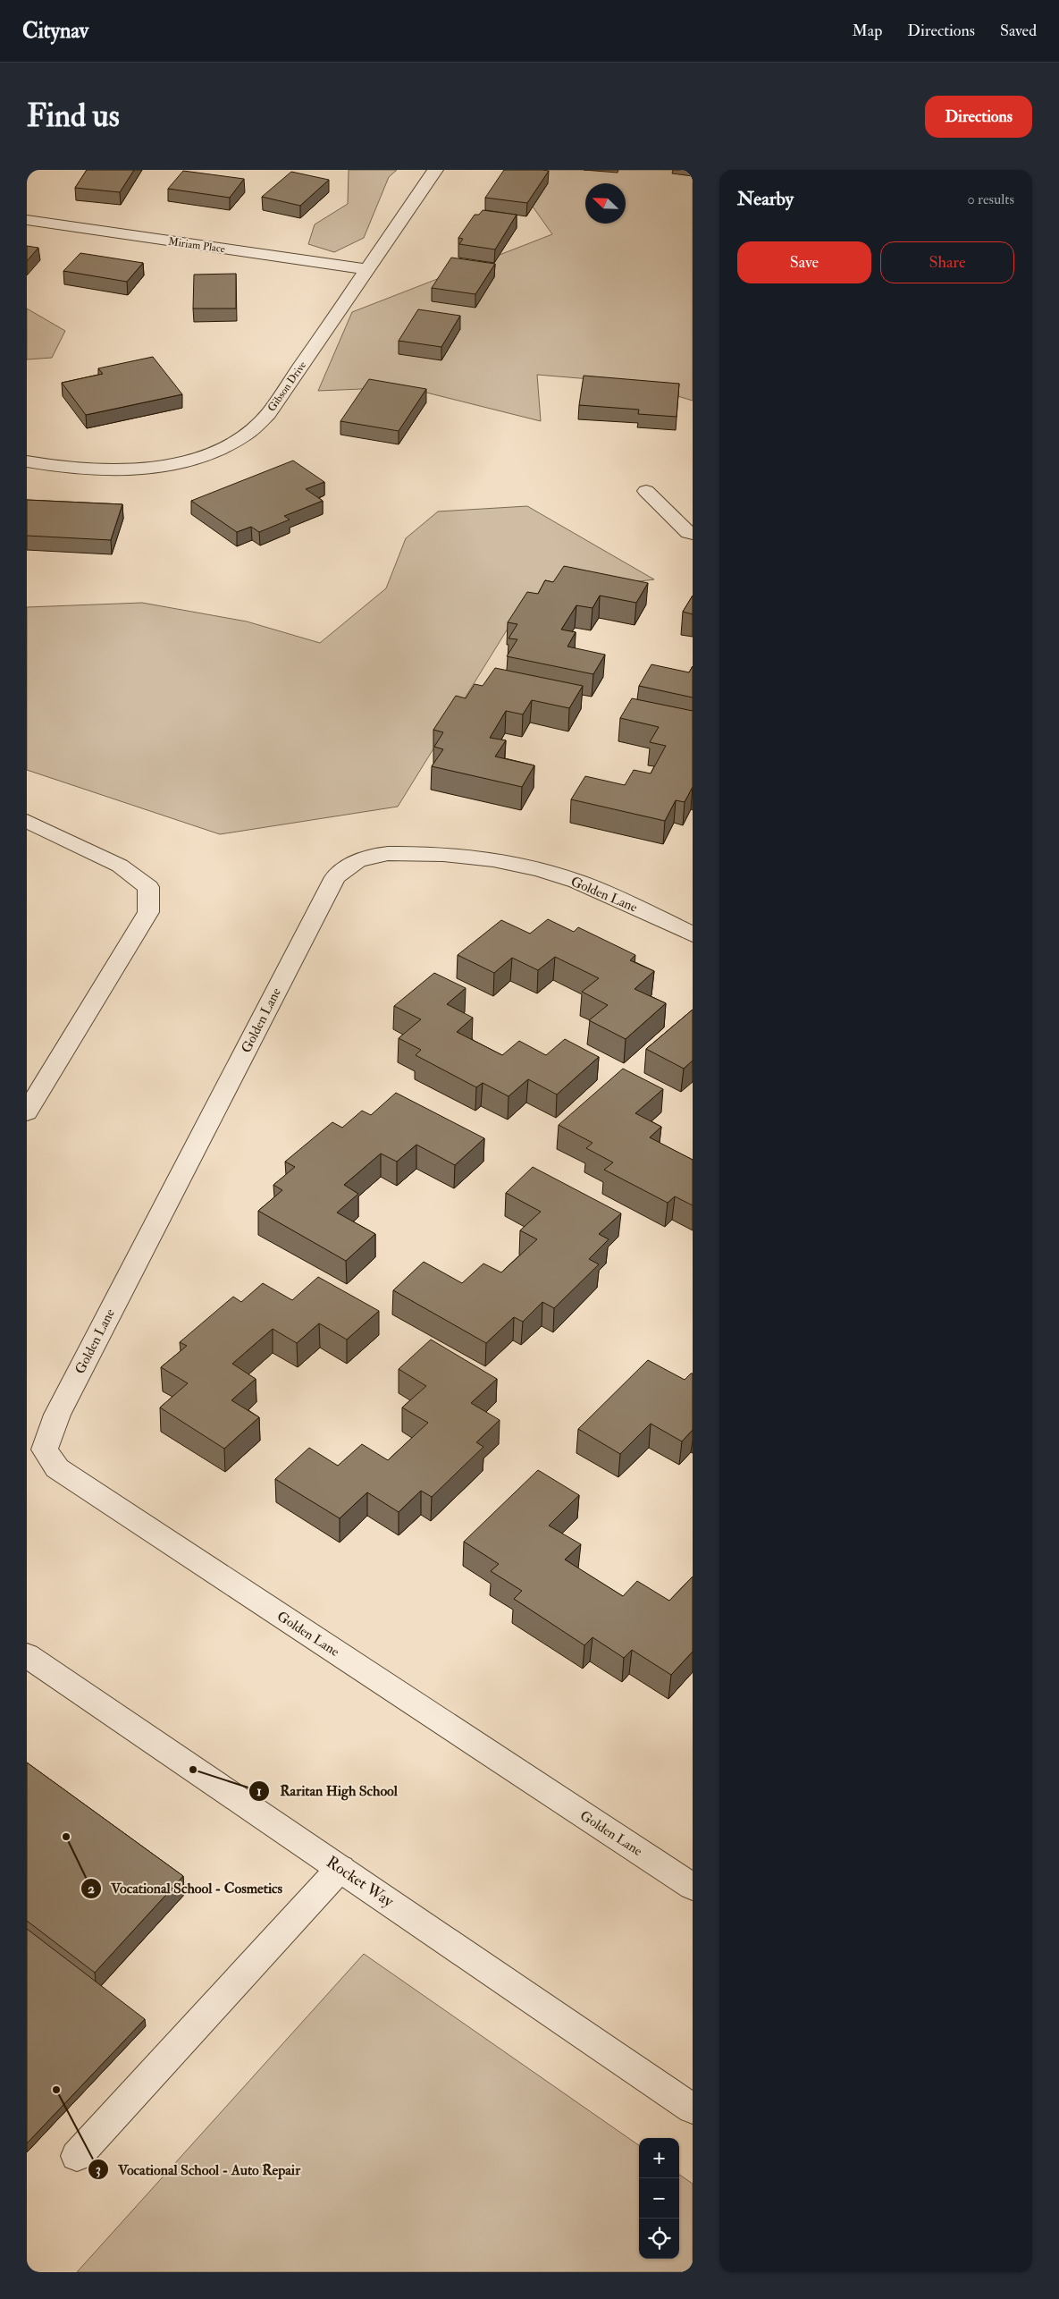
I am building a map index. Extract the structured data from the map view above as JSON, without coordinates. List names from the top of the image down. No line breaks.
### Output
{"streets":{"street":["Miriam Place","Gibson Drive","Golden Lane","Rocket Way"]},"crossings":[["Miriam Place","Gibson Drive"]],"places":["Raritan High School","Vocational School - Cosmetics","Vocational School - Auto Repair"],"north":"top left","page":{"header":"Citynav","nav":["Map","Directions","Saved"],"buttons":["Directions",["Save","Share"]],"title":"Find us","heading":["Nearby","0 results"],"map_buttons":["+","−"]}}
